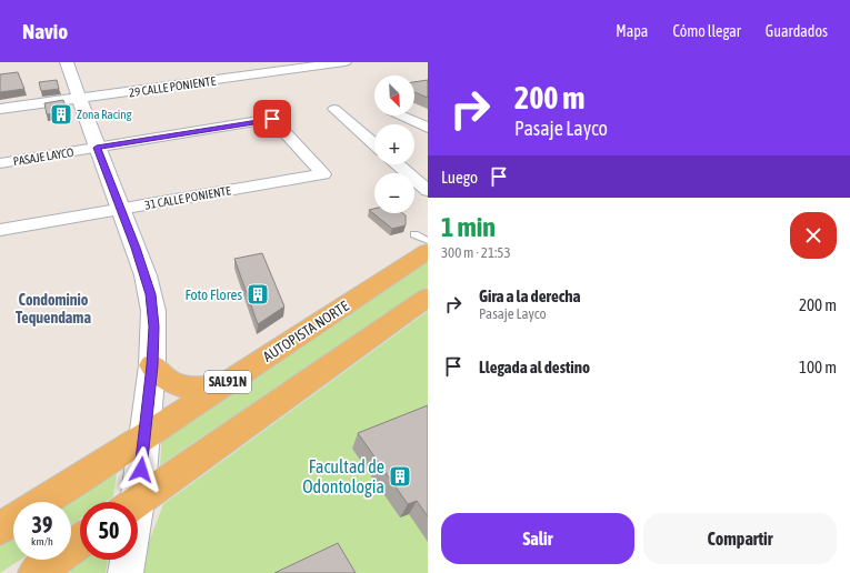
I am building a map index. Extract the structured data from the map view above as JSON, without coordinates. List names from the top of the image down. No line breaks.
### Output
{"streets":{"main road":["29 CALLE PONIENTE","AUTOPISTA NORTE","SAL91N"],"street":["PASAJE LAYCO","31 CALLE PONIENTE"]},"crossings":[["PASAJE LAYCO","31 CALLE PONIENTE"]],"districts":["Condominio Tequendama"],"places":{"building":["Zona Racing","Foto Flores","Facultad de Odontologia"]},"north":"bottom right","page":{"header":"Navio","nav":["Mapa","Cómo llegar","Guardados"],"turn":["200 m","Pasaje Layco"],"map_buttons":["+","−"],"then":"Luego","heading":["1 min","300 m · 21:53"],"list":[{"name":"Gira a la derecha","note":"Pasaje Layco","value":"200 m"},{"name":"Llegada al destino","value":"100 m"}],"speed":"39 km/h","limit":"50","buttons":["Salir","Compartir"]}}
